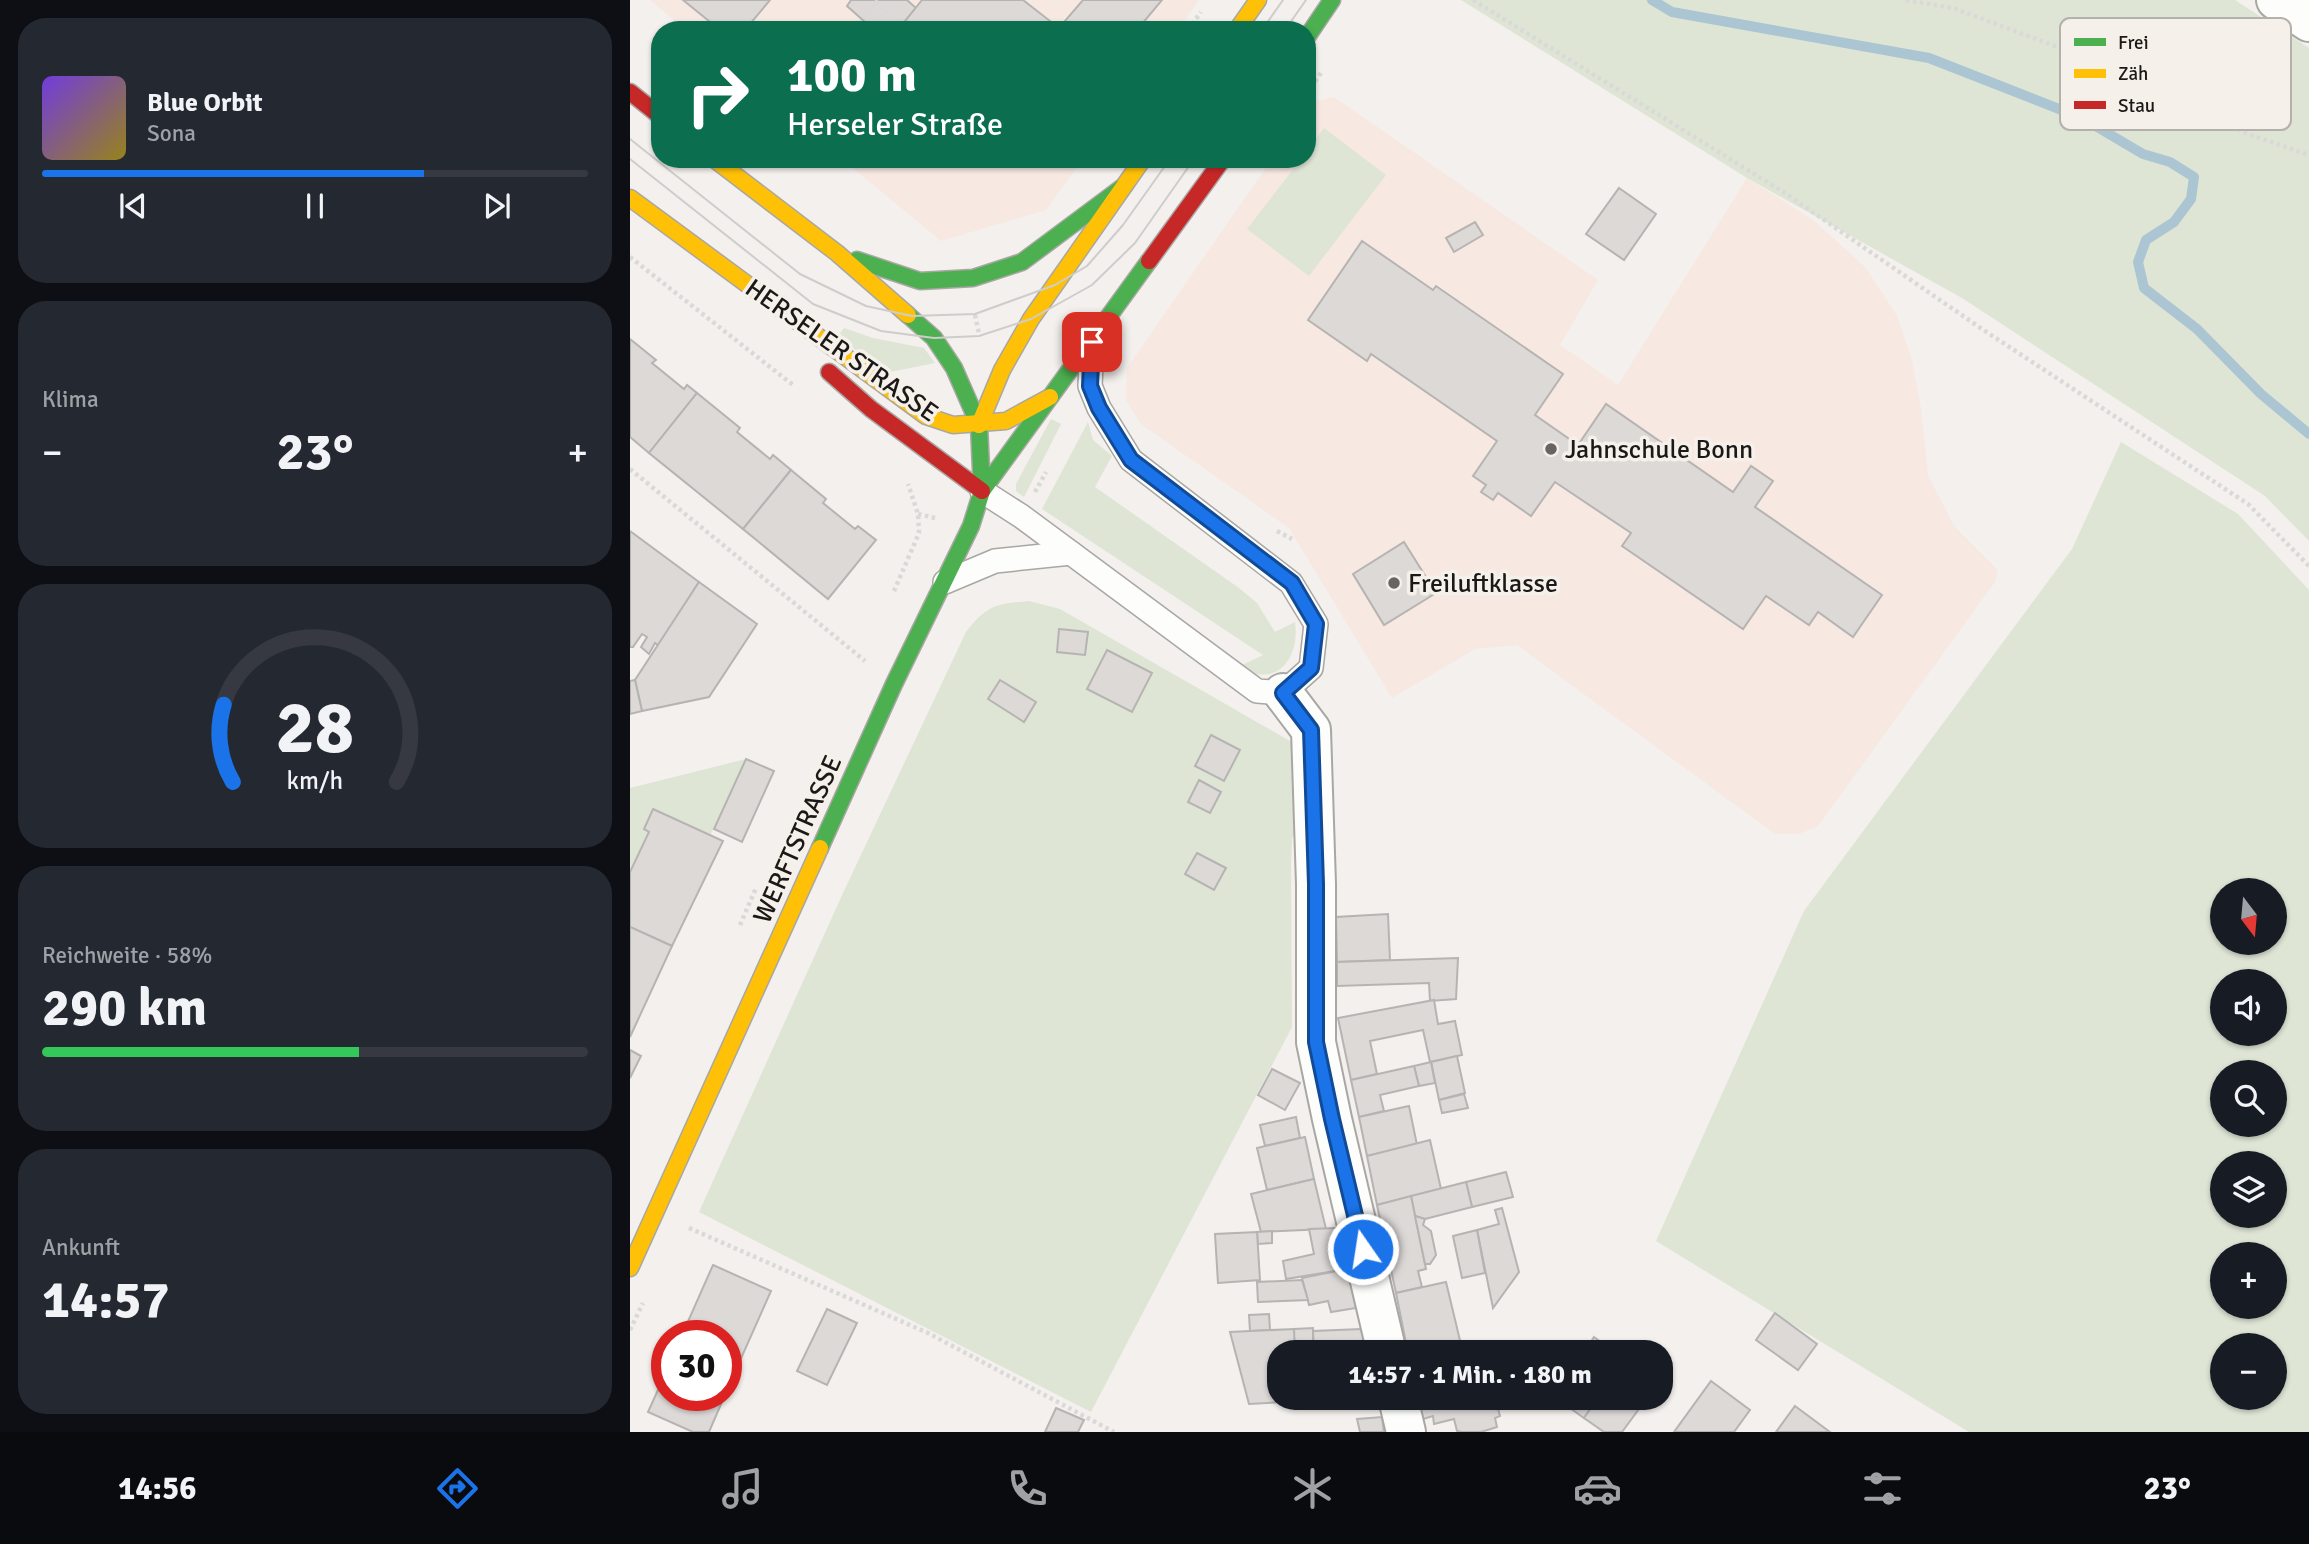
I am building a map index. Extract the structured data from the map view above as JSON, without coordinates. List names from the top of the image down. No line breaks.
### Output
{"streets":{"street":["HERSELER STRASSE","WERFTSTRASSE"]},"crossings":[["HERSELER STRASSE","WERFTSTRASSE"]],"places":["Jahnschule Bonn","Freiluftklasse"],"legend":["Frei","Zäh","Stau"],"north":"bottom","page":{"turn":["100 m","Herseler Straße"],"song":["Blue Orbit","Sona"],"tile":["Klima",["Reichweite · 58%","290 km"],["Ankunft","14:57"]],"heat":["−","23°","+"],"map_buttons":["+","−"],"limit":"30","trip":"14:57 · 1 Min. · 180 m","tabs":["14:56","23°"],"gauge":["28","km/h"]}}
